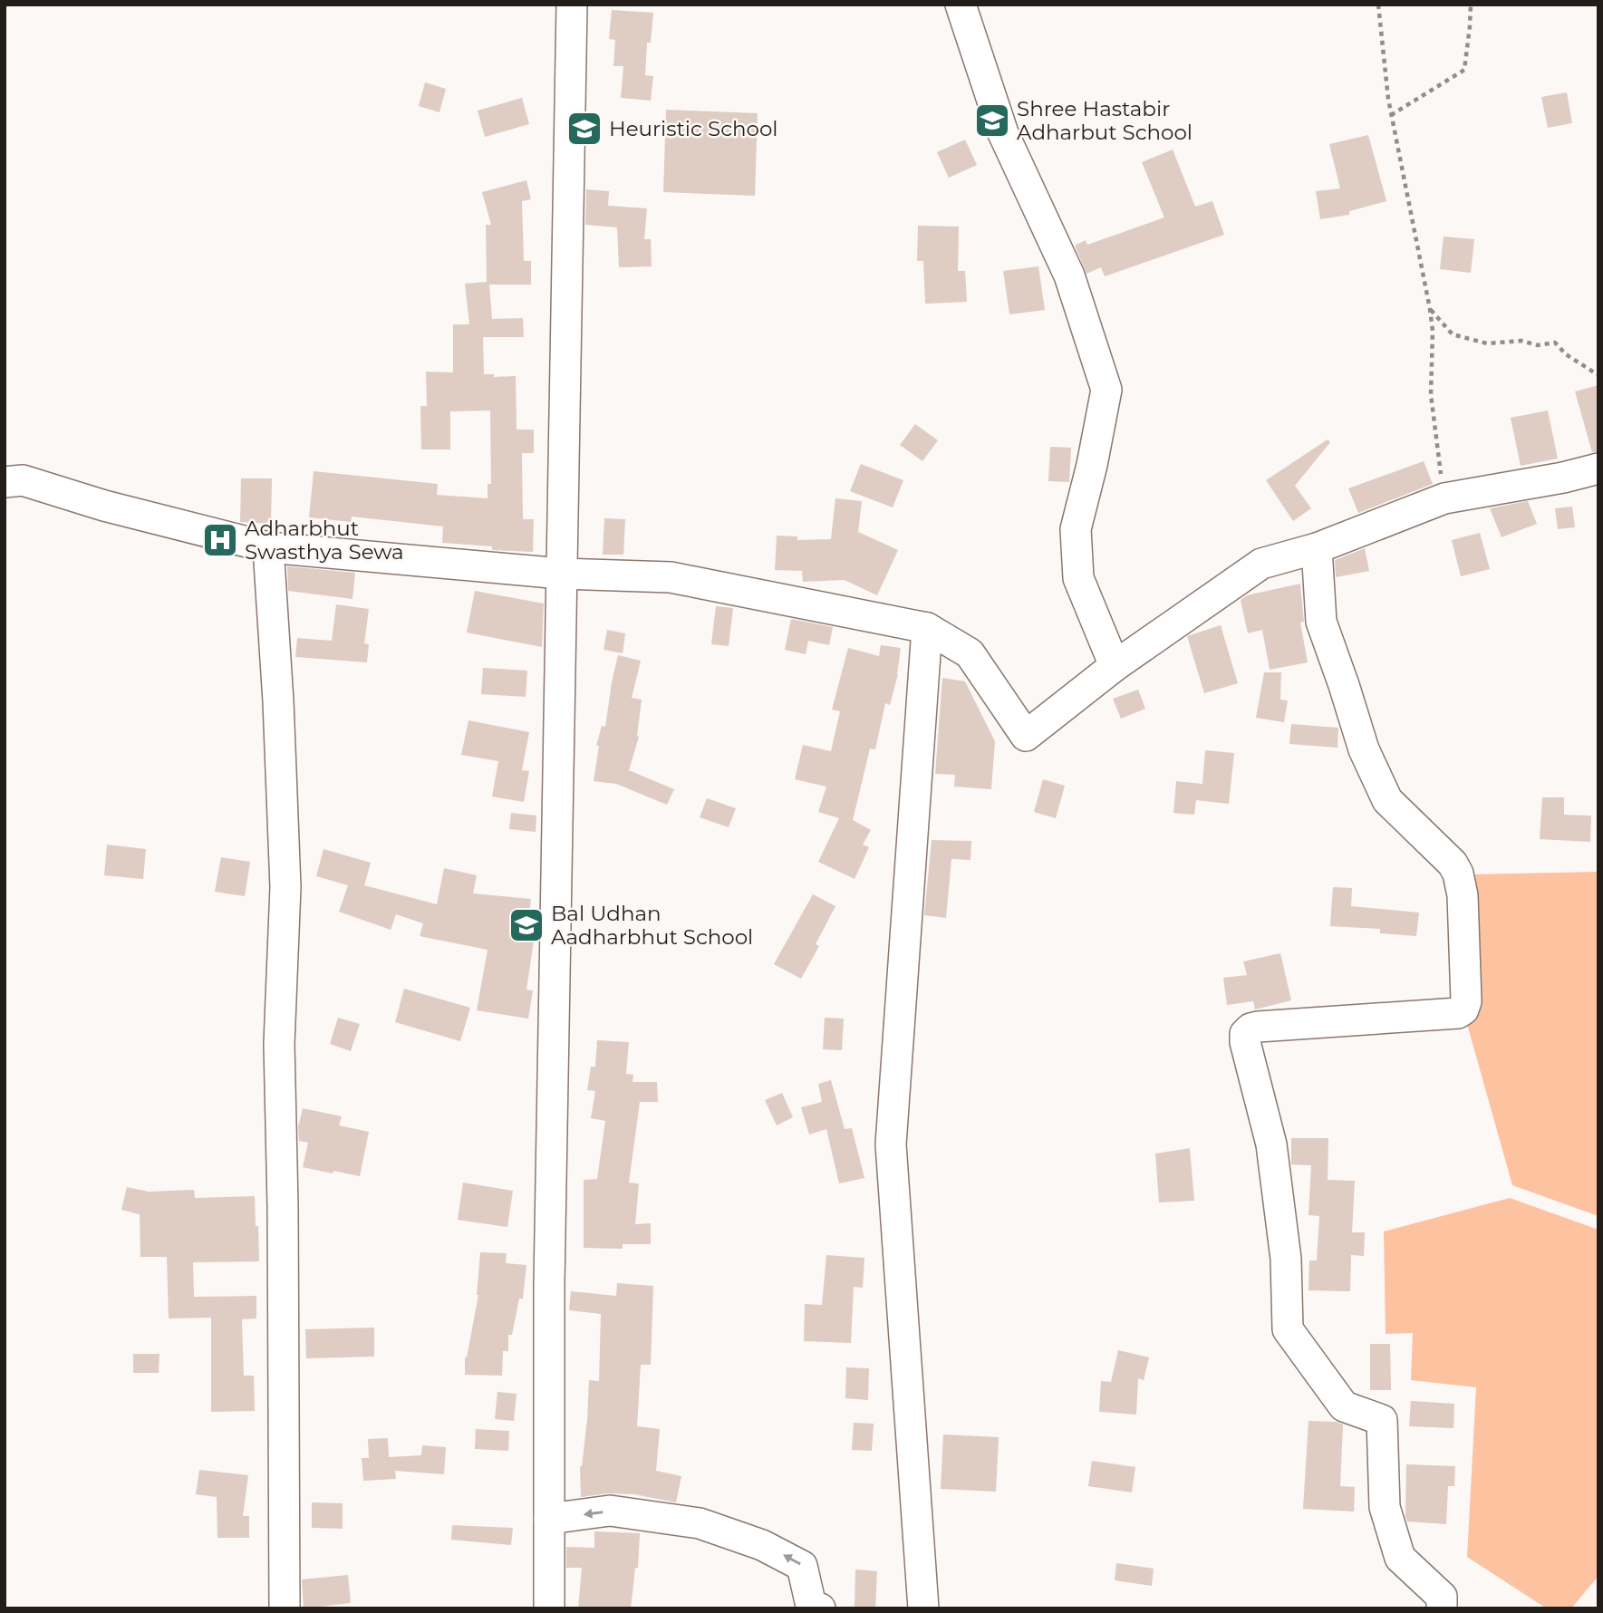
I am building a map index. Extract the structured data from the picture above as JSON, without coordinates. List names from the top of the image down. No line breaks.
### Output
{"places":{"school or university":["Shree Hastabir Adharbut School","Heuristic School","Bal Udhan Aadharbhut School"],"hospital":["Adharbhut Swasthya Sewa"]}}
